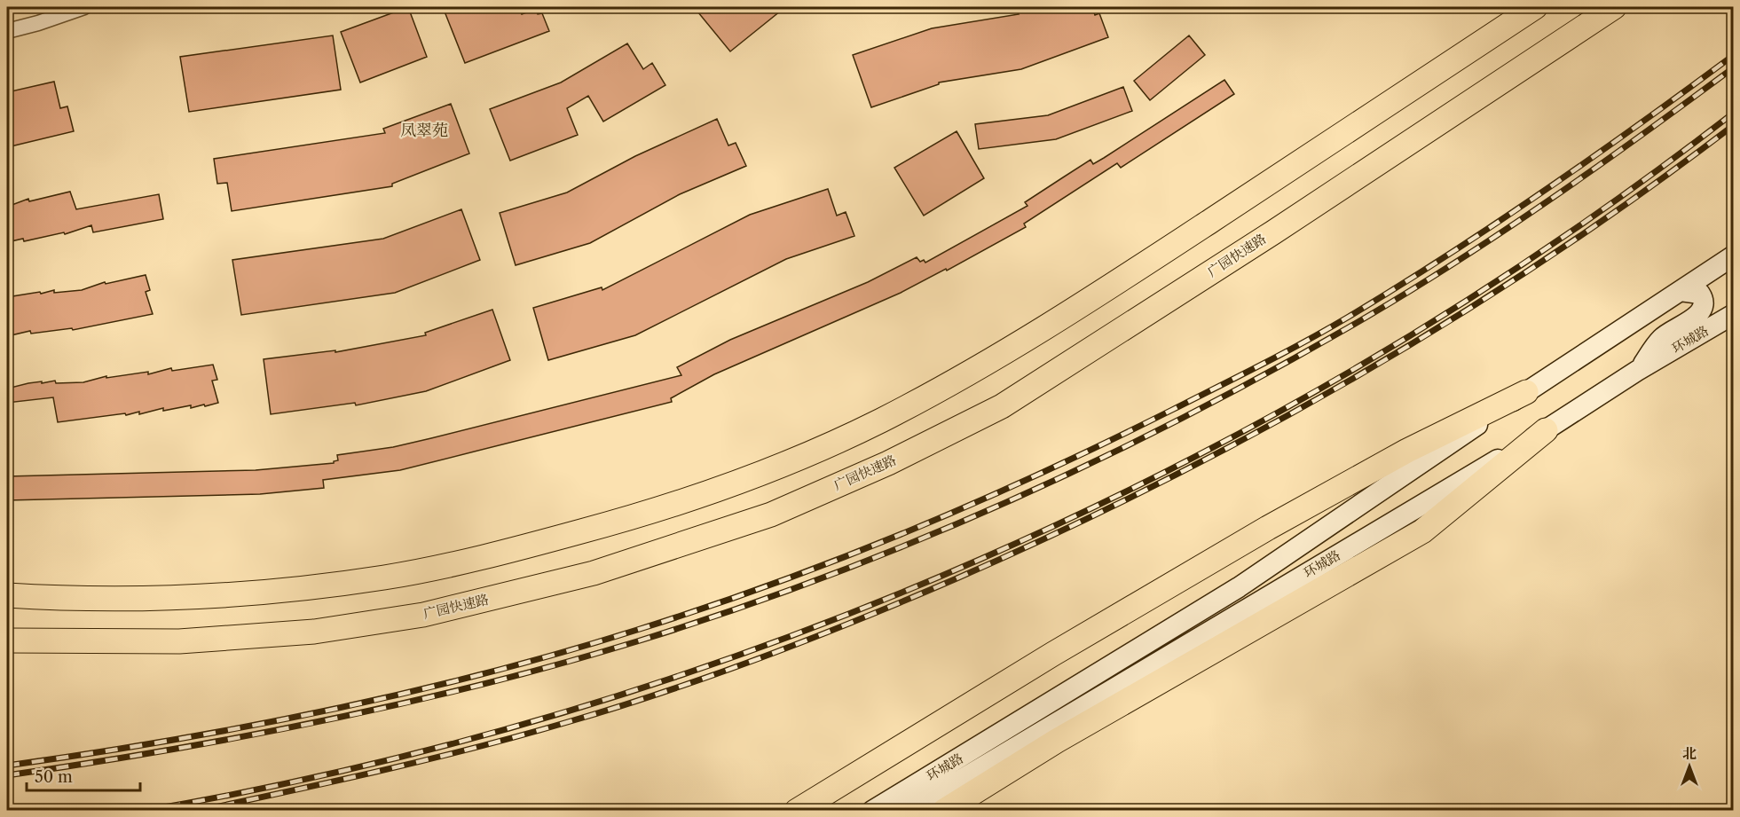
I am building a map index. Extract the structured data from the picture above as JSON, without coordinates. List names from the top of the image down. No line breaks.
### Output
{"streets":{"highway":["广园快速路"],"main road":["环城路"]},"districts":["凤翠苑"],"scale_bar":"50 m","north":"top"}
